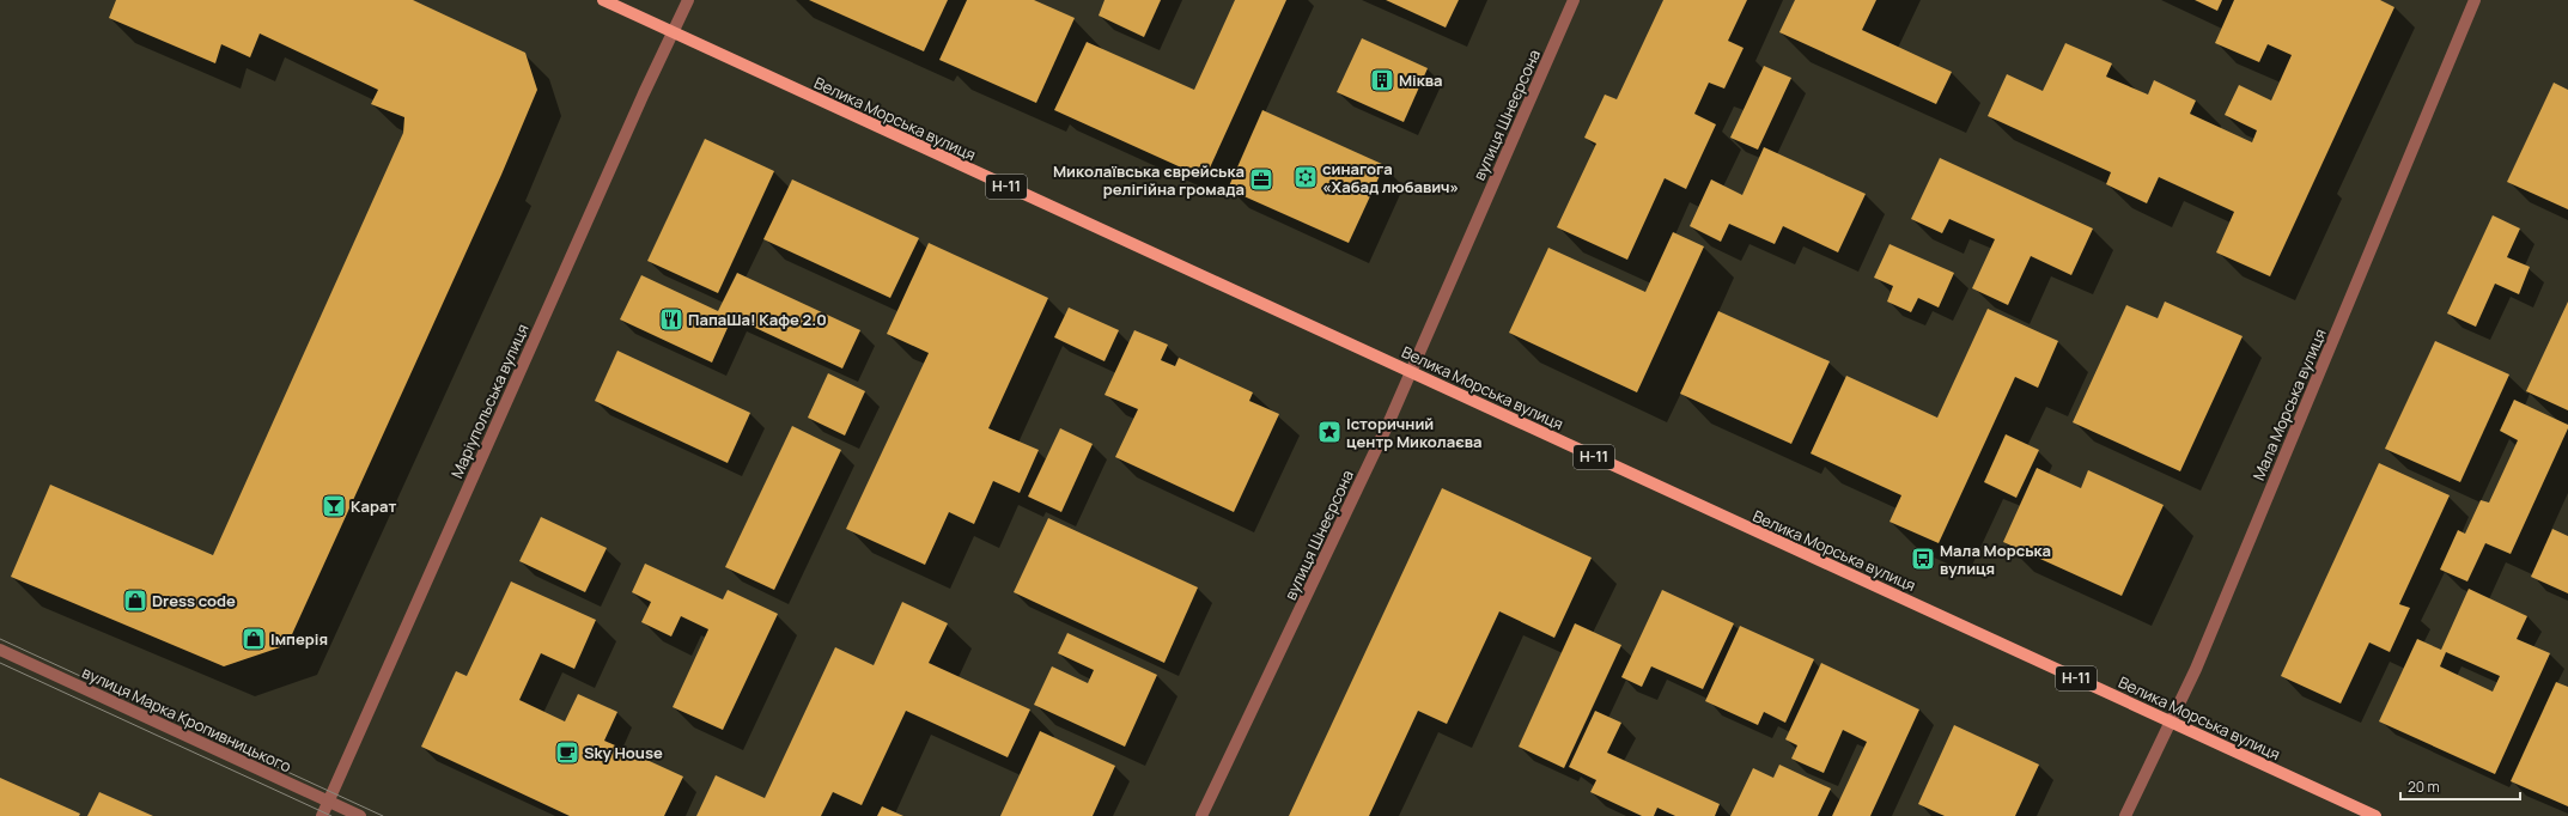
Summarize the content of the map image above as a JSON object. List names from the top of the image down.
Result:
{
  "streets": {
    "main road": ["Велика Морська вулиця", "Н-11"],
    "street": [
      "вулиця Шнеєрсона",
      "Маріупольська вулиця",
      "Мала Морська вулиця",
      "вулиця Марка Кропивницького"
    ]
  },
  "crossings": [
    ["вулиця Шнеєрсона", "Велика Морська вулиця"],
    ["Велика Морська вулиця", "Маріупольська вулиця"],
    ["Велика Морська вулиця", "Мала Морська вулиця"],
    ["Маріупольська вулиця", "вулиця Марка Кропивницького"]
  ],
  "places": {
    "building": ["Міква"],
    "synagogue": ["синагога «Хабад любавич»"],
    "office": ["Миколаївська єврейська релігійна громада"],
    "restaurant": ["ПапаШа! Кафе 2.0"],
    "place": ["Історичний центр Миколаєва"],
    "bar": ["Карат"],
    "bus stop": ["Мала Морська вулиця"],
    "shop": ["Dress code", "Імперія"],
    "cafe": ["Sky House"]
  },
  "scale_bar": "20 m"
}
